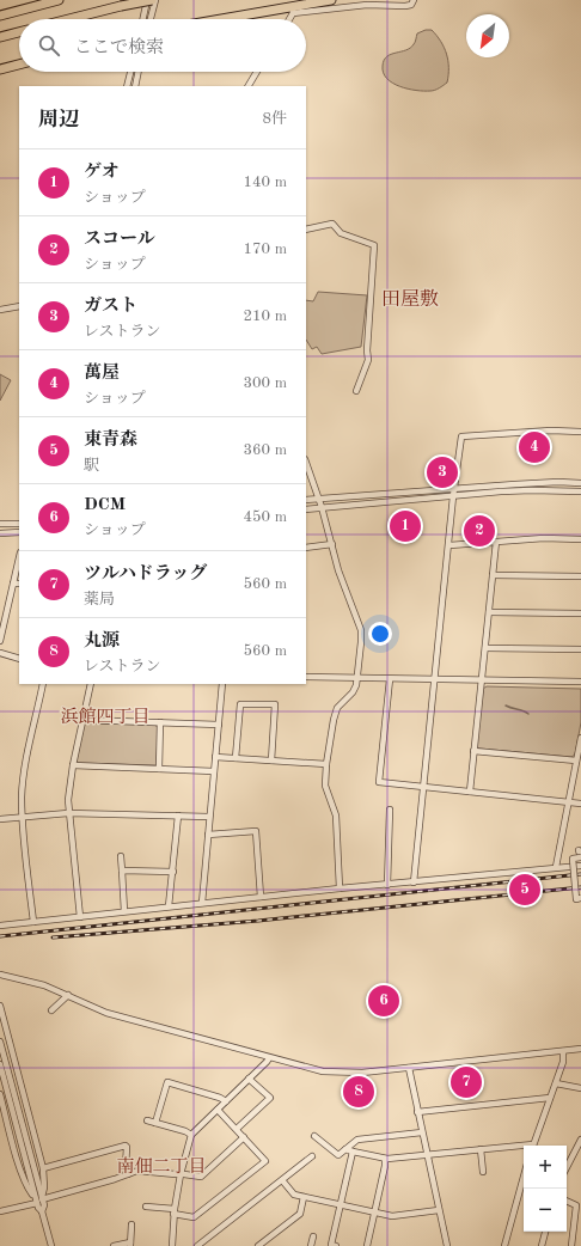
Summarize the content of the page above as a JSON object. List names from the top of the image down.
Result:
{
  "districts": ["田屋敷", "浜館四丁目", "南佃二丁目"],
  "north": "bottom left",
  "page": {
    "search": "ここで検索",
    "heading": ["周辺", "8件"],
    "list": [
      {
        "mark": "1",
        "name": "ゲオ",
        "note": "ショップ",
        "value": "140 m"
      },
      {
        "mark": "2",
        "name": "スコール",
        "note": "ショップ",
        "value": "170 m"
      },
      {
        "mark": "3",
        "name": "ガスト",
        "note": "レストラン",
        "value": "210 m"
      },
      {
        "mark": "4",
        "name": "萬屋",
        "note": "ショップ",
        "value": "300 m"
      },
      {
        "mark": "5",
        "name": "東青森",
        "note": "駅",
        "value": "360 m"
      },
      {
        "mark": "6",
        "name": "DCM",
        "note": "ショップ",
        "value": "450 m"
      },
      {
        "mark": "7",
        "name": "ツルハドラッグ",
        "note": "薬局",
        "value": "560 m"
      },
      {
        "mark": "8",
        "name": "丸源",
        "note": "レストラン",
        "value": "560 m"
      }
    ],
    "pins": [
      "4",
      "3",
      "1",
      "2",
      "5",
      "6",
      "7",
      "8"
    ],
    "map_buttons": ["+", "−"]
  }
}
